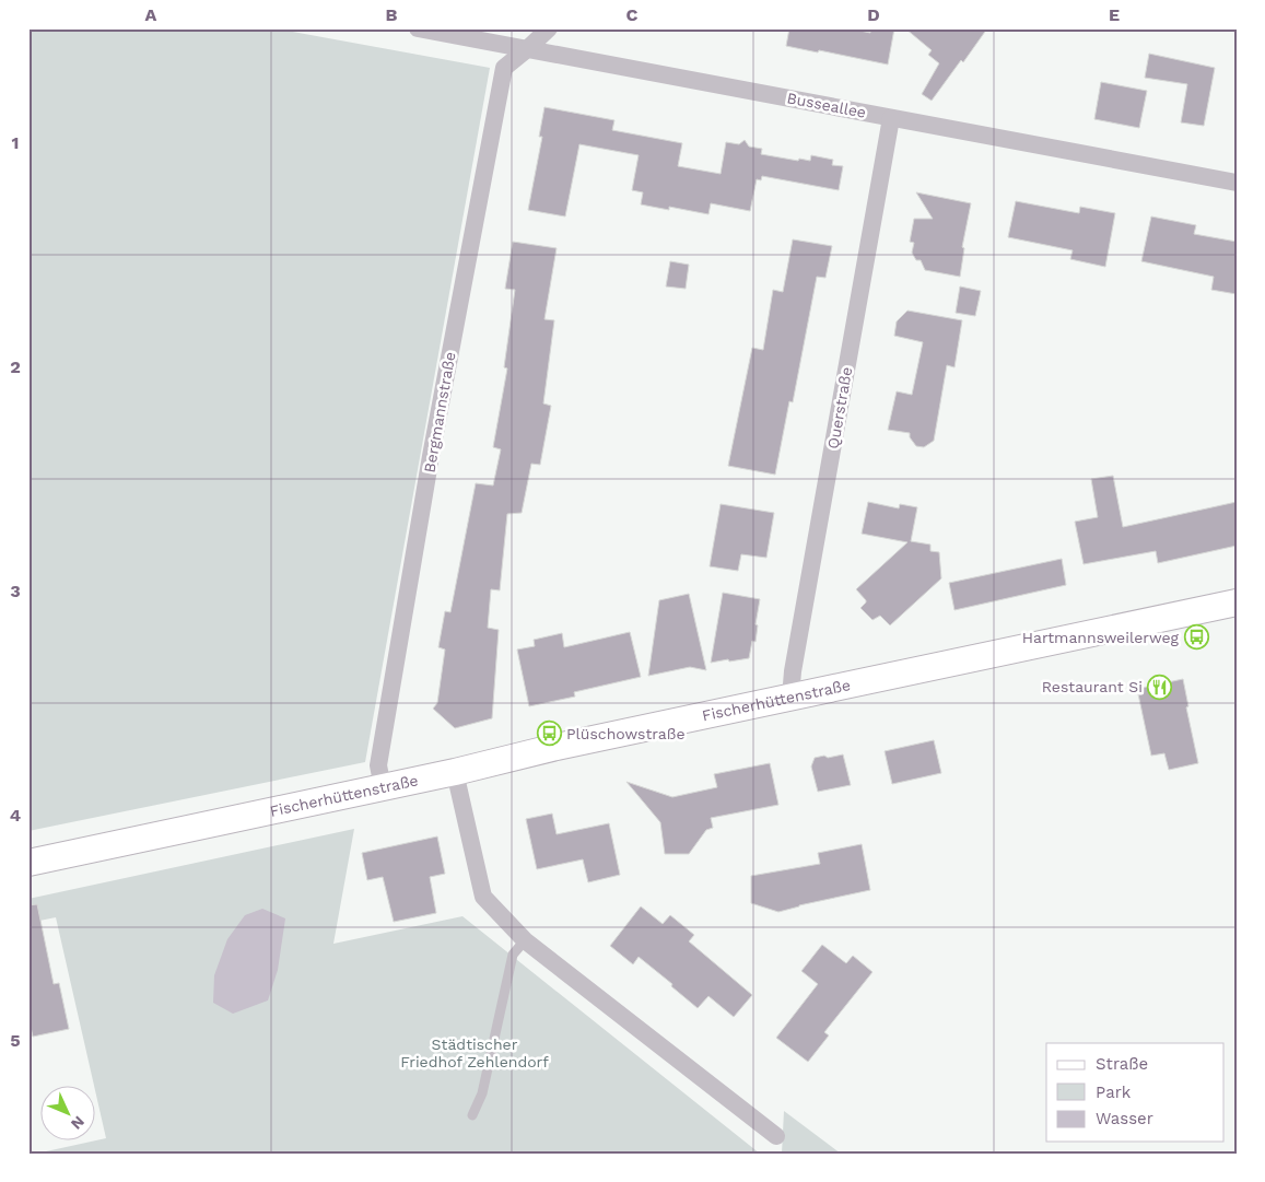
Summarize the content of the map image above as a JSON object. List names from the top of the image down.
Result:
{
  "streets": {
    "street": [
      "Busseallee",
      "Querstraße",
      "Bergmannstraße",
      "Fischerhüttenstraße"
    ]
  },
  "crossings": [
    ["Busseallee", "Querstraße"],
    ["Busseallee", "Bergmannstraße"],
    ["Querstraße", "Fischerhüttenstraße"],
    ["Bergmannstraße", "Fischerhüttenstraße"]
  ],
  "parks": ["Städtischer Friedhof Zehlendorf"],
  "places": {
    "bus stop": ["Hartmannsweilerweg", "Plüschowstraße"],
    "restaurant": ["Restaurant Si"]
  },
  "legend": ["Straße", "Park", "Wasser"],
  "north": "bottom right",
  "grid": {
    "columns": [
      "A",
      "B",
      "C",
      "D",
      "E"
    ],
    "rows": [
      "1",
      "2",
      "3",
      "4",
      "5"
    ]
  }
}
